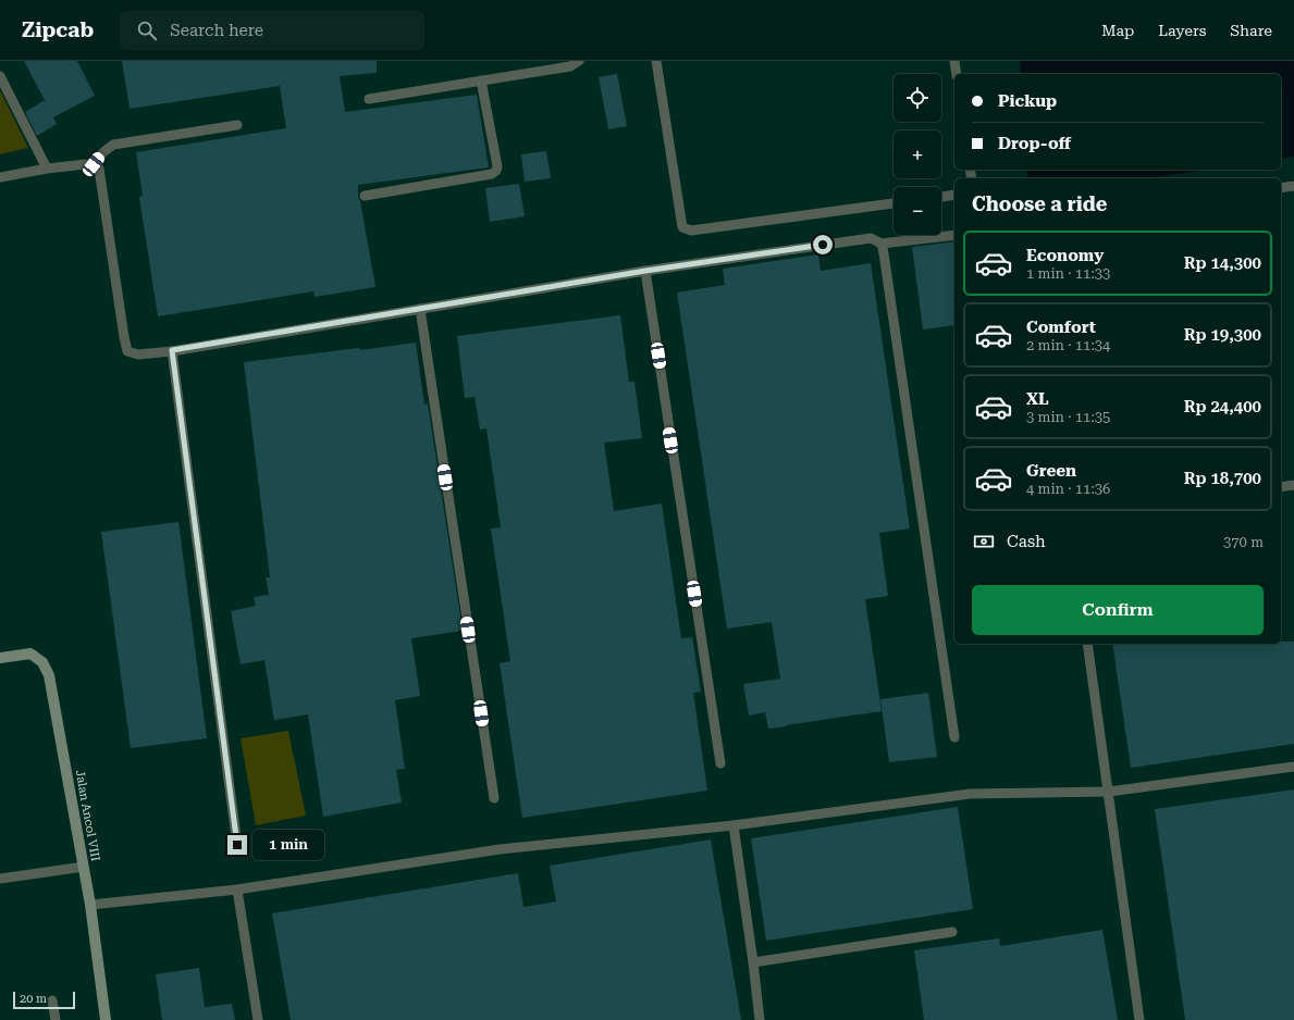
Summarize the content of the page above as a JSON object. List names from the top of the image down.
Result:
{
  "streets": {
    "street": ["Jalan Ancol VIII"]
  },
  "scale_bar": "20 m",
  "page": {
    "header": "Zipcab",
    "search": "Search here",
    "nav": ["Map", "Layers", "Share"],
    "map_buttons": ["+", "−"],
    "banner": ["Pickup", "Drop-off"],
    "heading": "Choose a ride",
    "list": [
      {
        "name": "Economy",
        "note": "1 min · 11:33",
        "value": "Rp 14,300"
      },
      {
        "name": "Comfort",
        "note": "2 min · 11:34",
        "value": "Rp 19,300"
      },
      {
        "name": "XL",
        "note": "3 min · 11:35",
        "value": "Rp 24,400"
      },
      {
        "name": "Green",
        "note": "4 min · 11:36",
        "value": "Rp 18,700"
      }
    ],
    "pay": ["Cash", "370 m"],
    "buttons": "Confirm",
    "bubble": "1 min",
    "scale": "20 m"
  }
}
